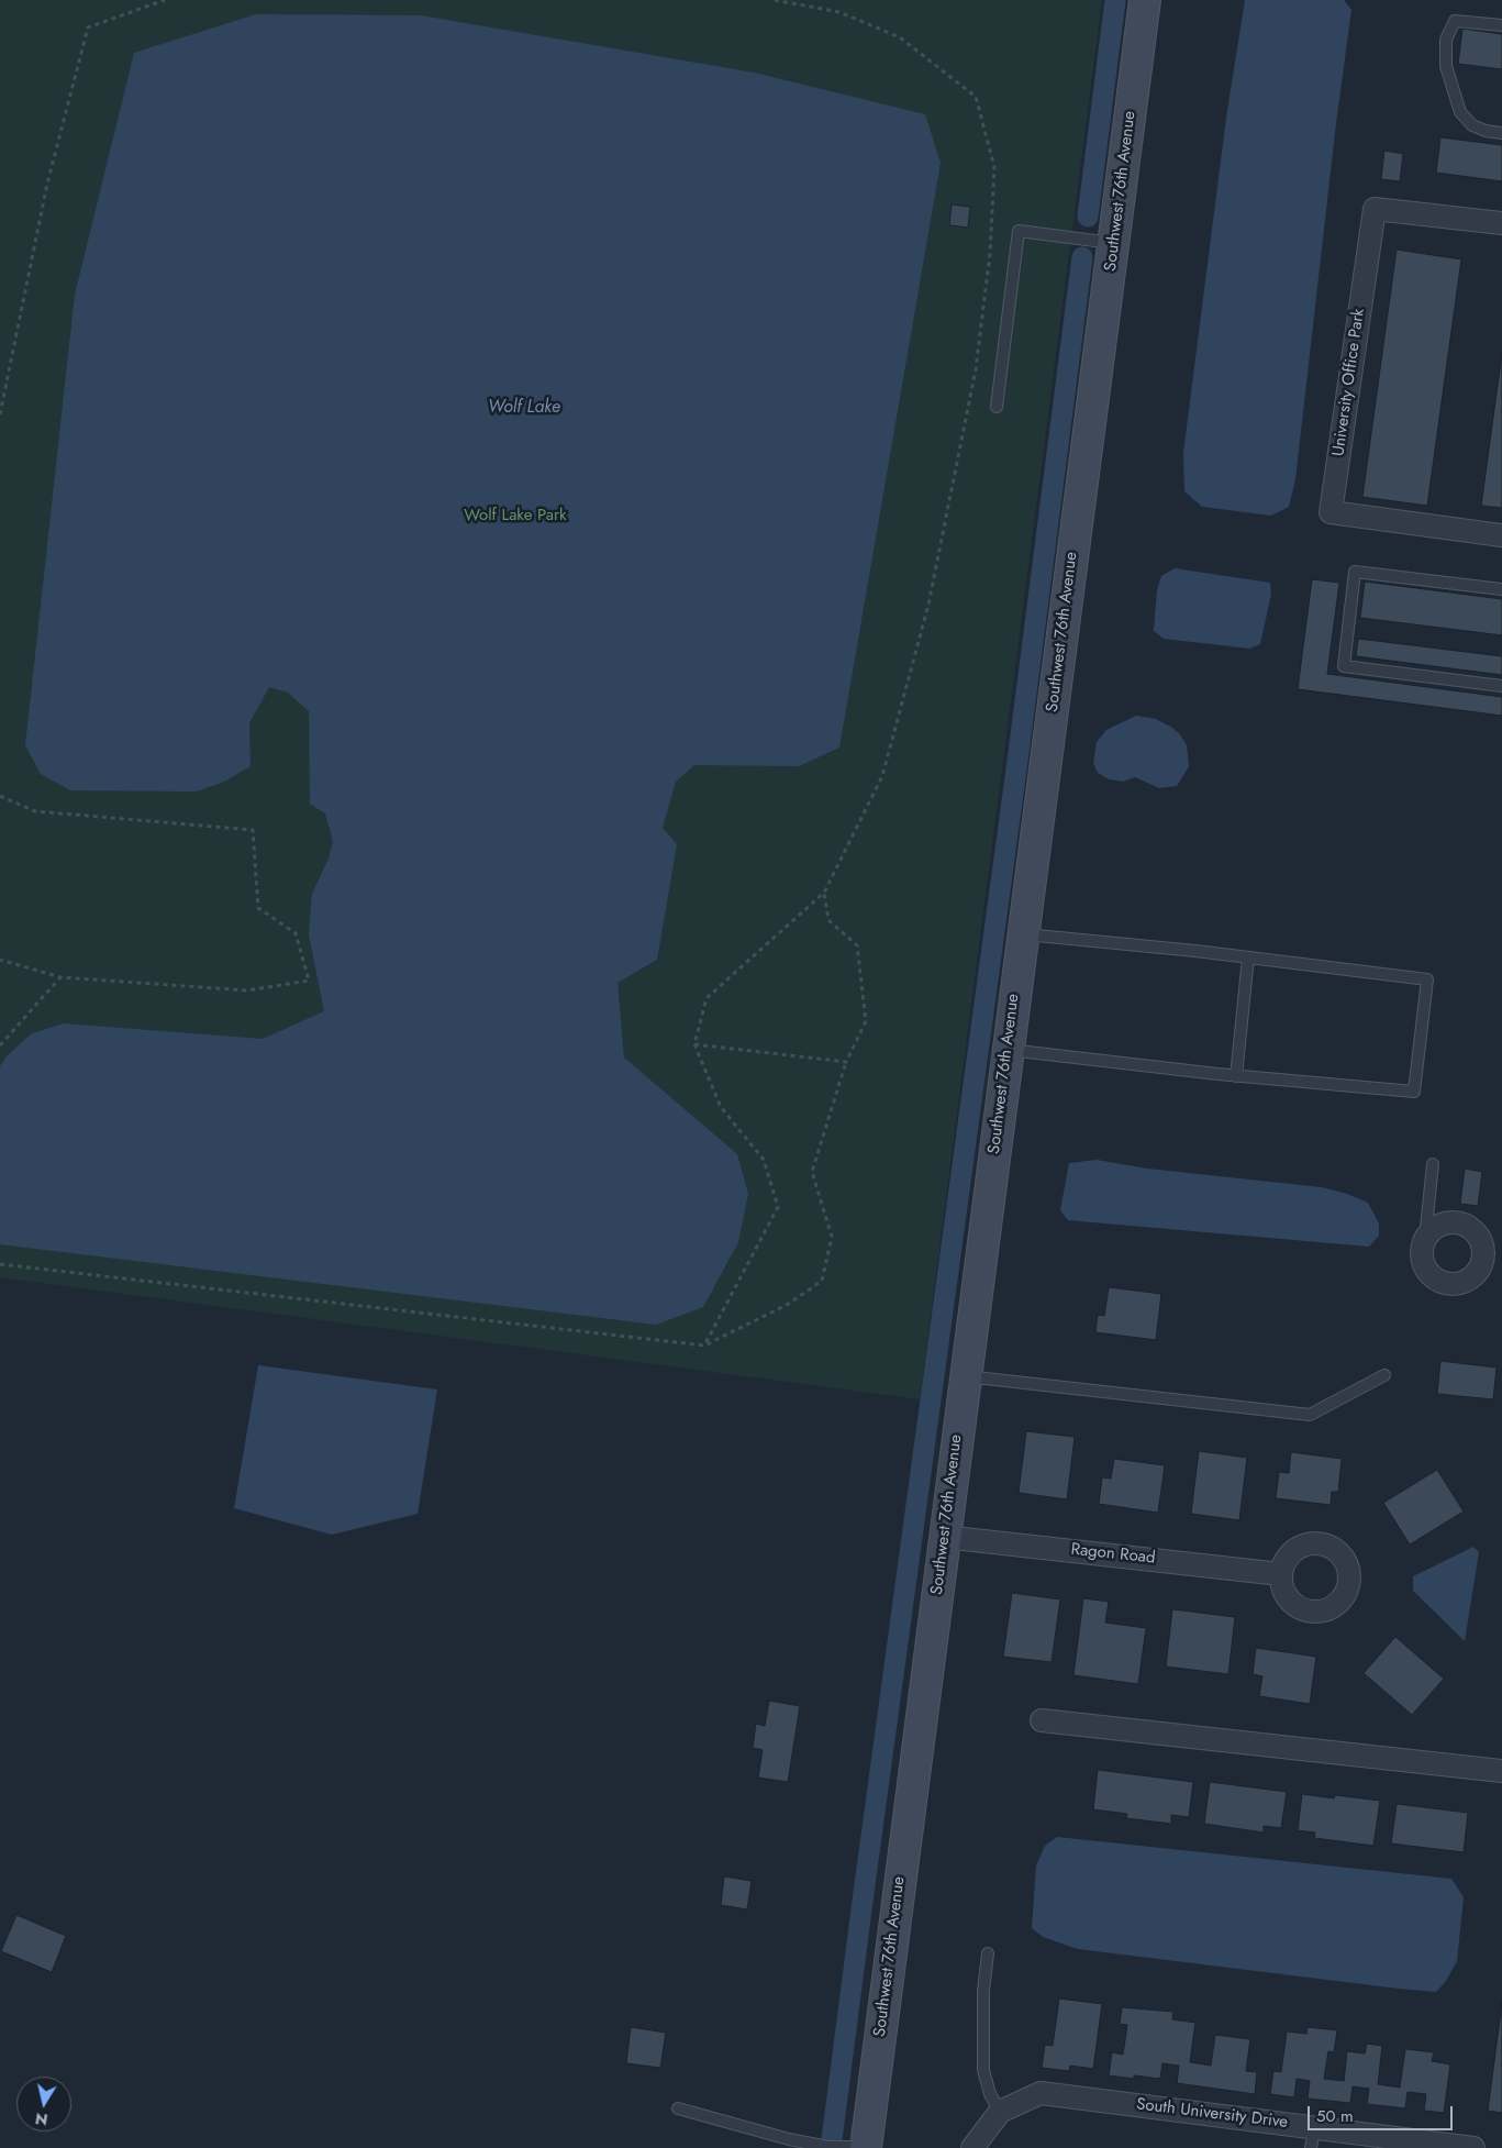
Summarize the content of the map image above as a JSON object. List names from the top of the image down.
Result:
{
  "streets": {
    "street": [
      "Southwest 76th Avenue",
      "University Office Park",
      "Ragon Road",
      "South University Drive"
    ]
  },
  "crossings": [
    ["Southwest 76th Avenue", "Ragon Road"]
  ],
  "water": ["Wolf Lake"],
  "parks": ["Wolf Lake Park"],
  "scale_bar": "50 m",
  "north": "bottom"
}
